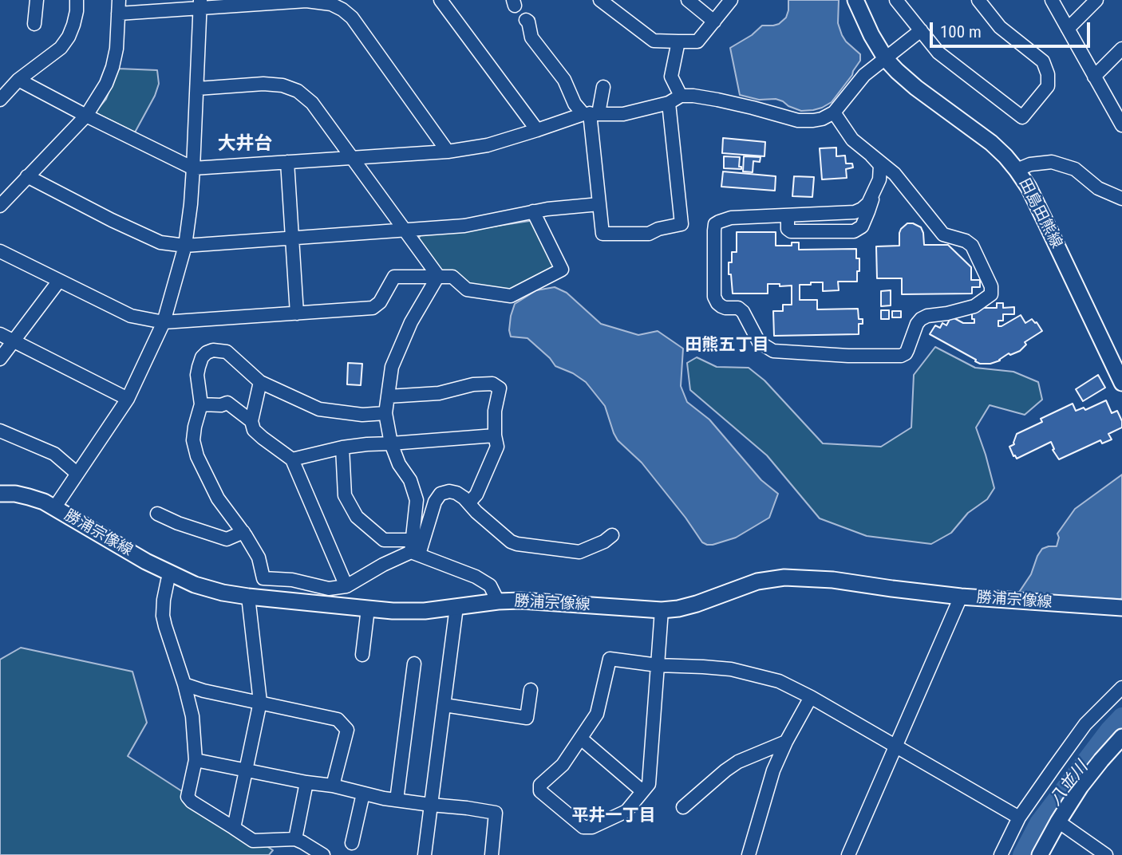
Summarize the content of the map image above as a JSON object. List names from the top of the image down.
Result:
{
  "streets": {
    "main road": ["田島田熊線", "勝浦宗像線"]
  },
  "districts": ["大井台", "田熊五丁目", "平井一丁目"],
  "water": ["八並川"],
  "scale_bar": "100 m"
}
